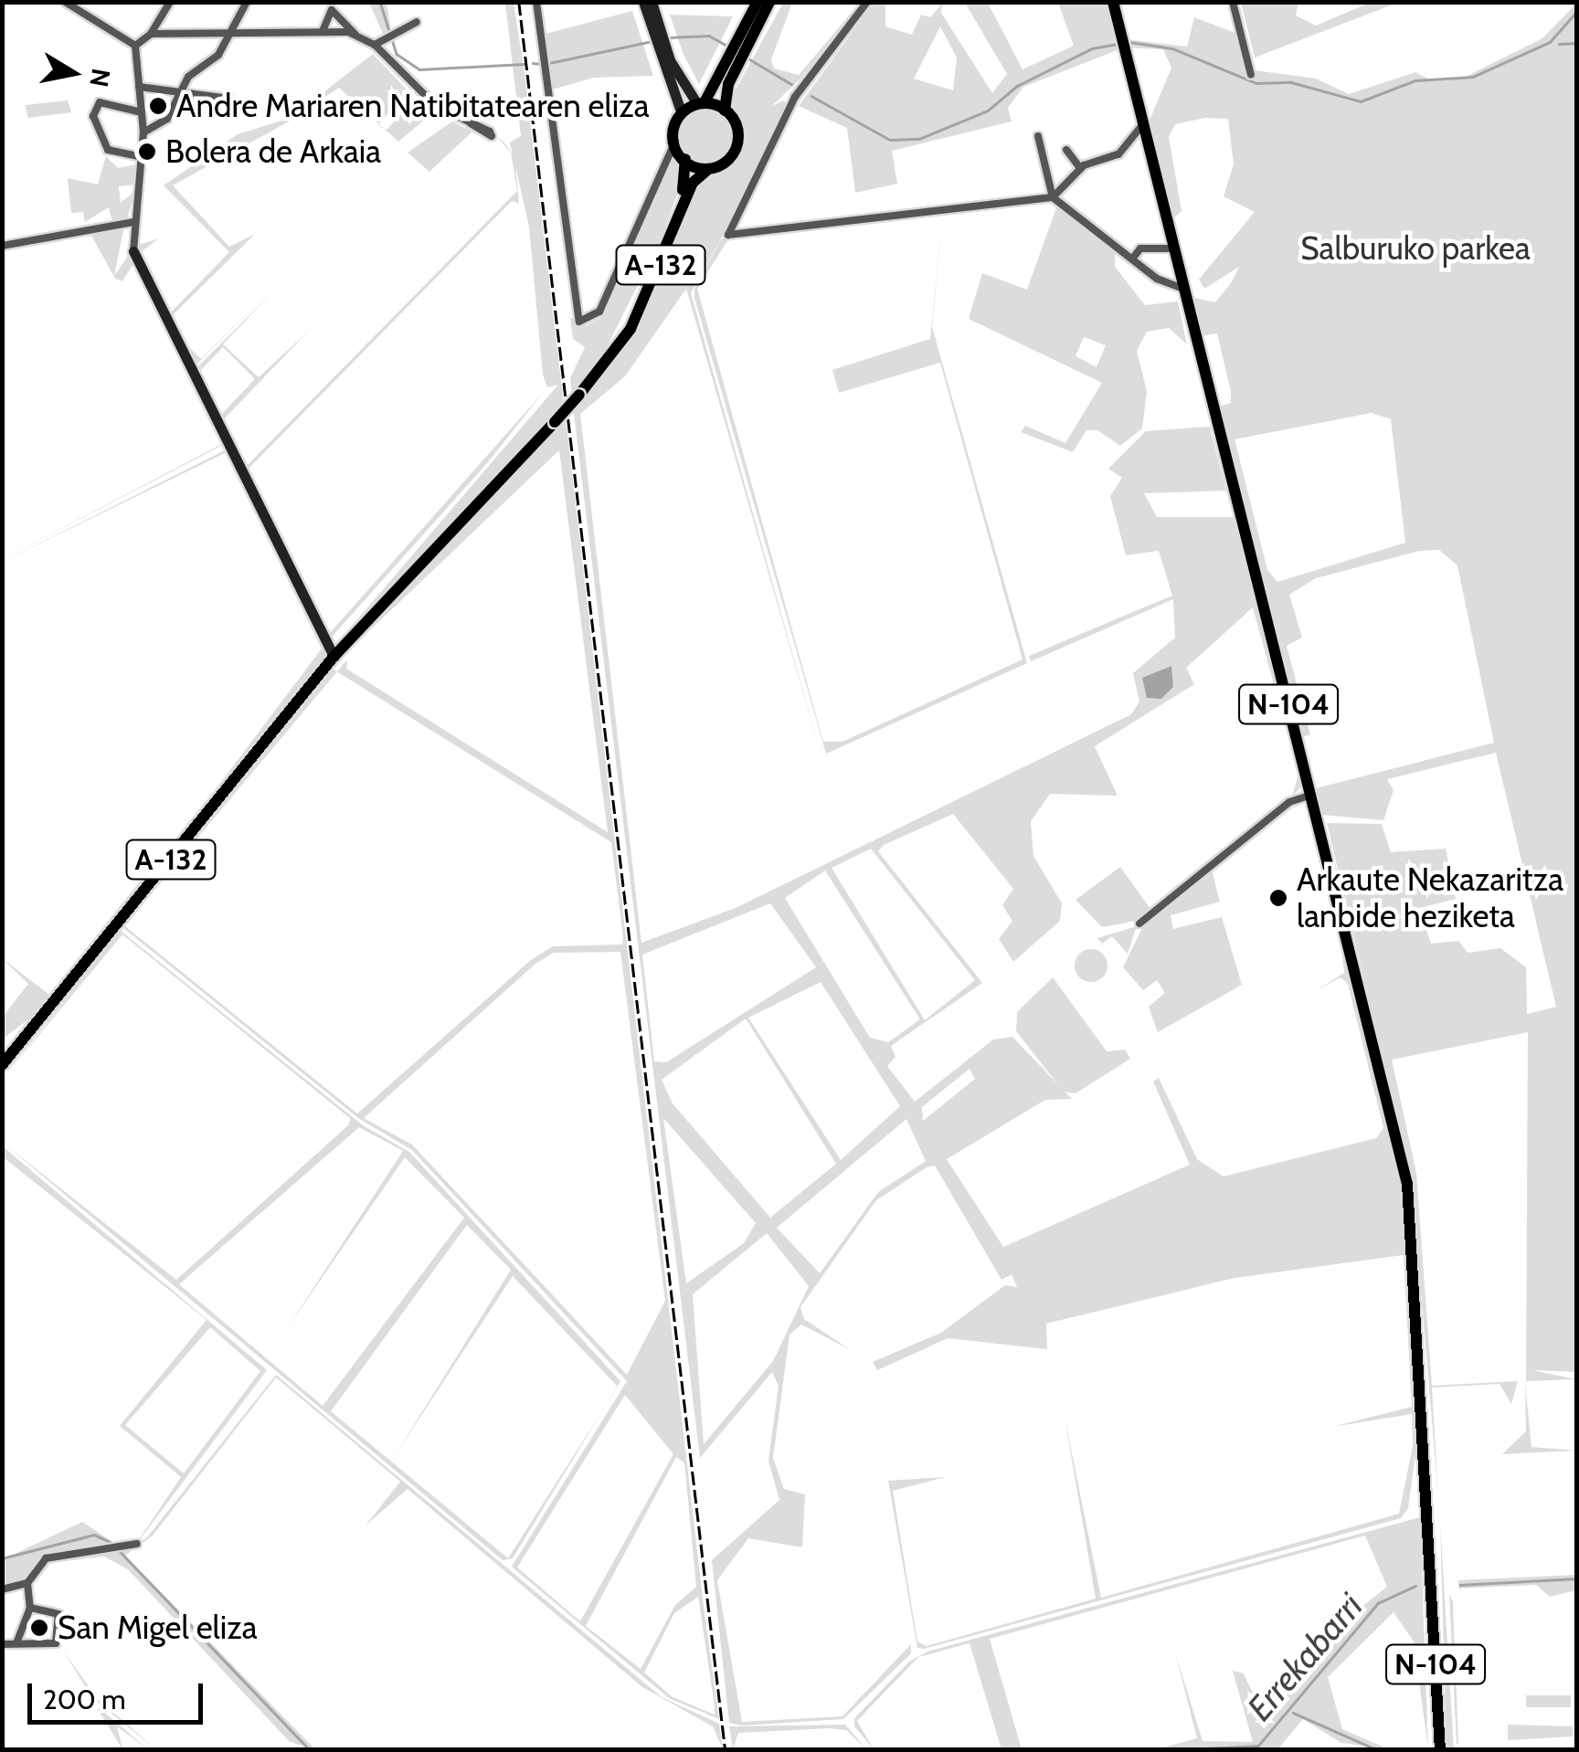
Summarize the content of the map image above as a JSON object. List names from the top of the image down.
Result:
{
  "streets": {
    "main road": ["A-132", "N-104"]
  },
  "water": ["Errekabarri"],
  "parks": ["Salburuko parkea"],
  "places": [
    "Andre Mariaren Natibitatearen eliza",
    "Bolera de Arkaia",
    "Arkaute Nekazaritza lanbide heziketa",
    "San Migel eliza"
  ],
  "scale_bar": "200 m",
  "north": "right"
}
